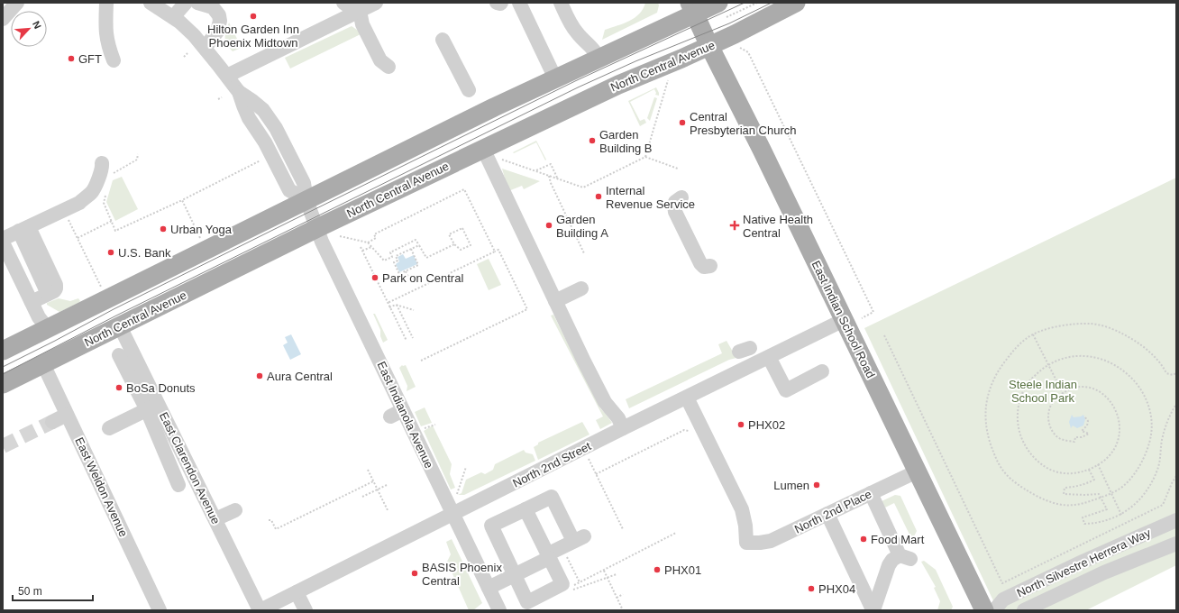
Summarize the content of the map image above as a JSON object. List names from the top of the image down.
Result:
{
  "streets": {
    "main road": ["North Central Avenue", "East Indian School Road"],
    "street": [
      "East Indianola Avenue",
      "North 2nd Street",
      "East Clarendon Avenue",
      "East Weldon Avenue",
      "North 2nd Place",
      "North Silvestre Herrera Way"
    ]
  },
  "crossings": [
    ["North Central Avenue", "East Indian School Road"],
    ["North Central Avenue", "East Indianola Avenue"],
    ["North Central Avenue", "East Clarendon Avenue"],
    ["North Central Avenue", "East Weldon Avenue"],
    ["East Indian School Road", "North 2nd Street"],
    ["East Indian School Road", "North 2nd Place"],
    ["East Indianola Avenue", "North 2nd Street"],
    ["North 2nd Street", "East Clarendon Avenue"],
    ["North 2nd Street", "North 2nd Place"]
  ],
  "parks": ["Steele Indian School Park"],
  "places": {
    "other": [
      "Hilton Garden Inn Phoenix Midtown",
      "GFT",
      "Central Presbyterian Church",
      "Garden Building B",
      "Internal Revenue Service",
      "Garden Building A",
      "Urban Yoga",
      "U.S. Bank",
      "Park on Central",
      "Aura Central",
      "BoSa Donuts",
      "PHX02",
      "Lumen",
      "Food Mart",
      "PHX01",
      "BASIS Phoenix Central",
      "PHX04"
    ],
    "health": ["Native Health Central"]
  },
  "scale_bar": "50 m",
  "north": "top right"
}
